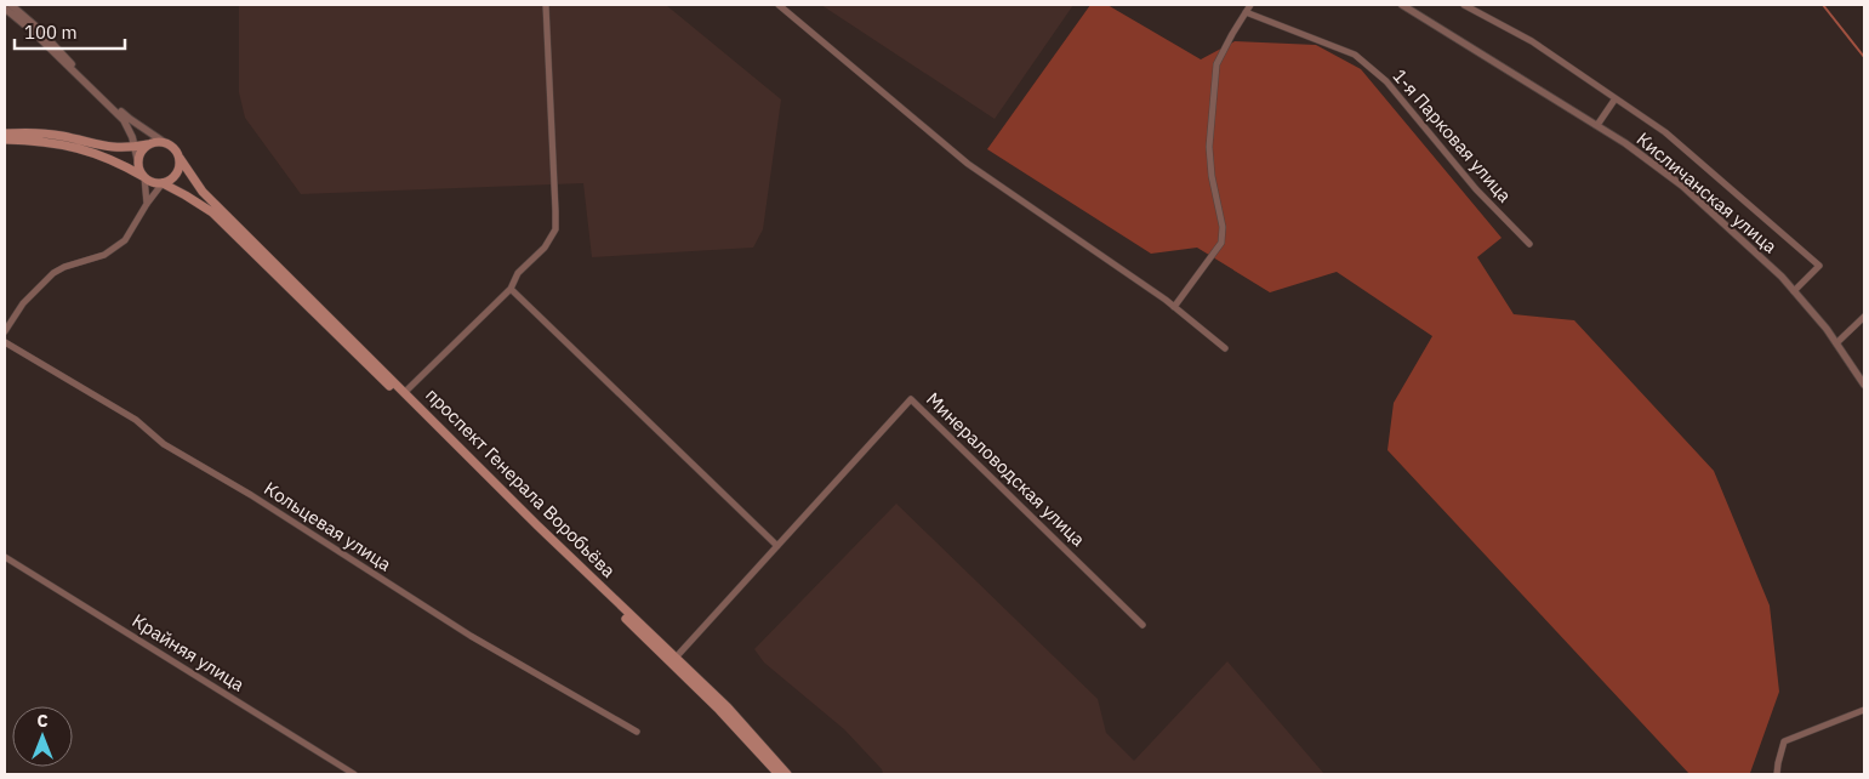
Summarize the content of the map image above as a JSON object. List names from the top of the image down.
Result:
{
  "streets": {
    "main road": ["проспект Генерала Воробьёва"],
    "street": [
      "1-я Парковая улица",
      "Кисличанская улица",
      "Минераловодская улица",
      "Кольцевая улица",
      "Крайняя улица"
    ]
  },
  "crossings": [
    ["Минераловодская улица", "проспект Генерала Воробьёва"]
  ],
  "scale_bar": "100 m",
  "north": "top"
}
